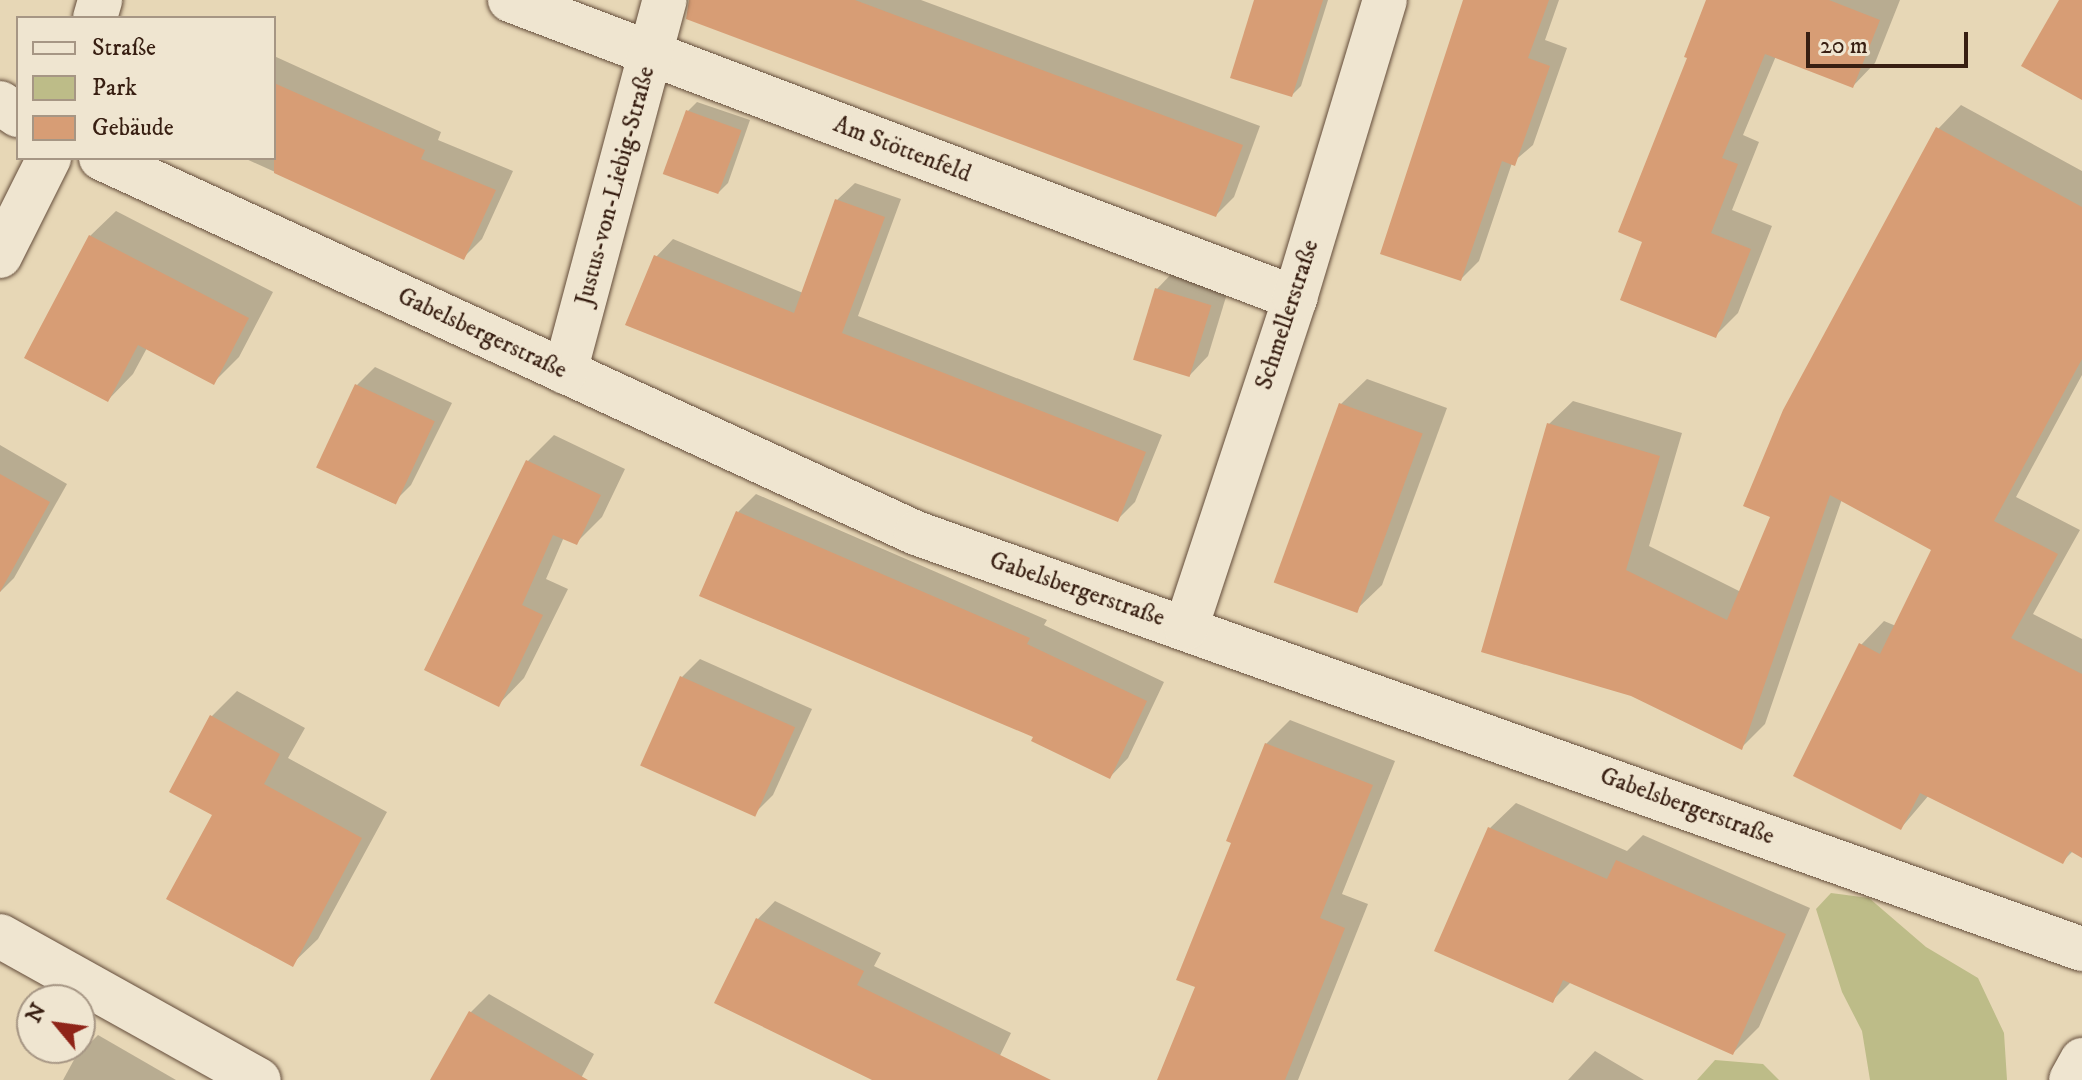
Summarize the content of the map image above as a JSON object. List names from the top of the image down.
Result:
{
  "streets": {
    "street": [
      "Am Stöttenfeld",
      "Justus-von-Liebig-Straße",
      "Schmellerstraße",
      "Gabelsbergerstraße"
    ]
  },
  "crossings": [
    ["Am Stöttenfeld", "Justus-von-Liebig-Straße"],
    ["Am Stöttenfeld", "Schmellerstraße"],
    ["Justus-von-Liebig-Straße", "Gabelsbergerstraße"],
    ["Schmellerstraße", "Gabelsbergerstraße"]
  ],
  "legend": ["Straße", "Park", "Gebäude"],
  "scale_bar": "20 m",
  "north": "top left"
}
